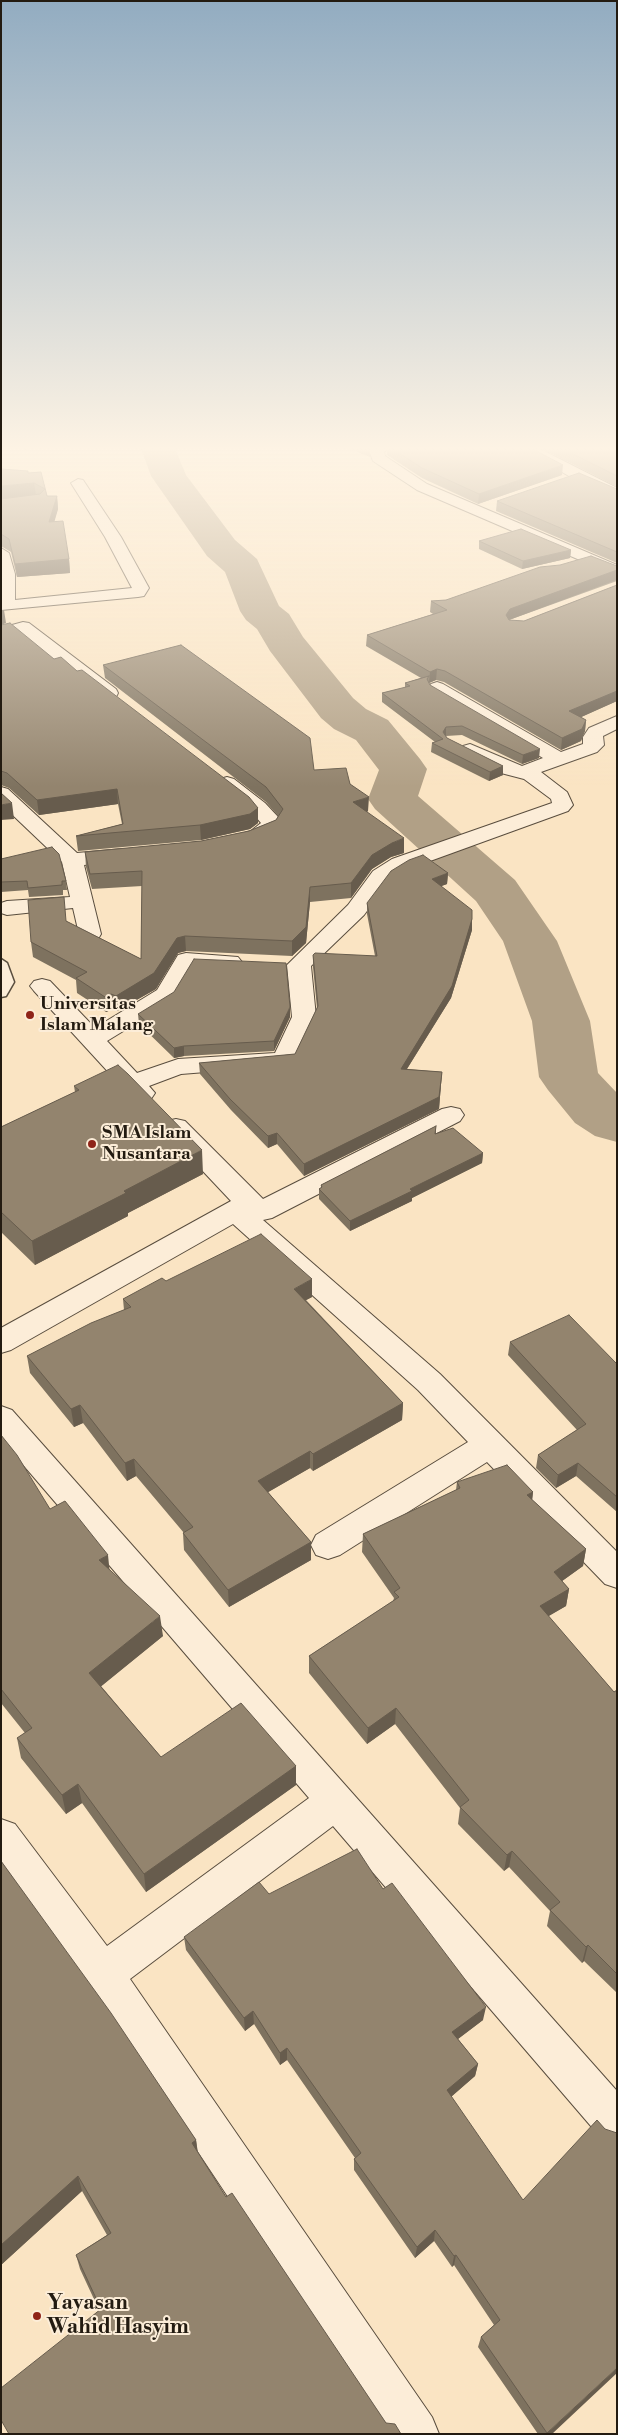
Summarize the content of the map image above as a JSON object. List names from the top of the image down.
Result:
{
  "places": ["Universitas Islam Malang", "SMA Islam Nusantara", "Yayasan Wahid Hasyim"]
}
